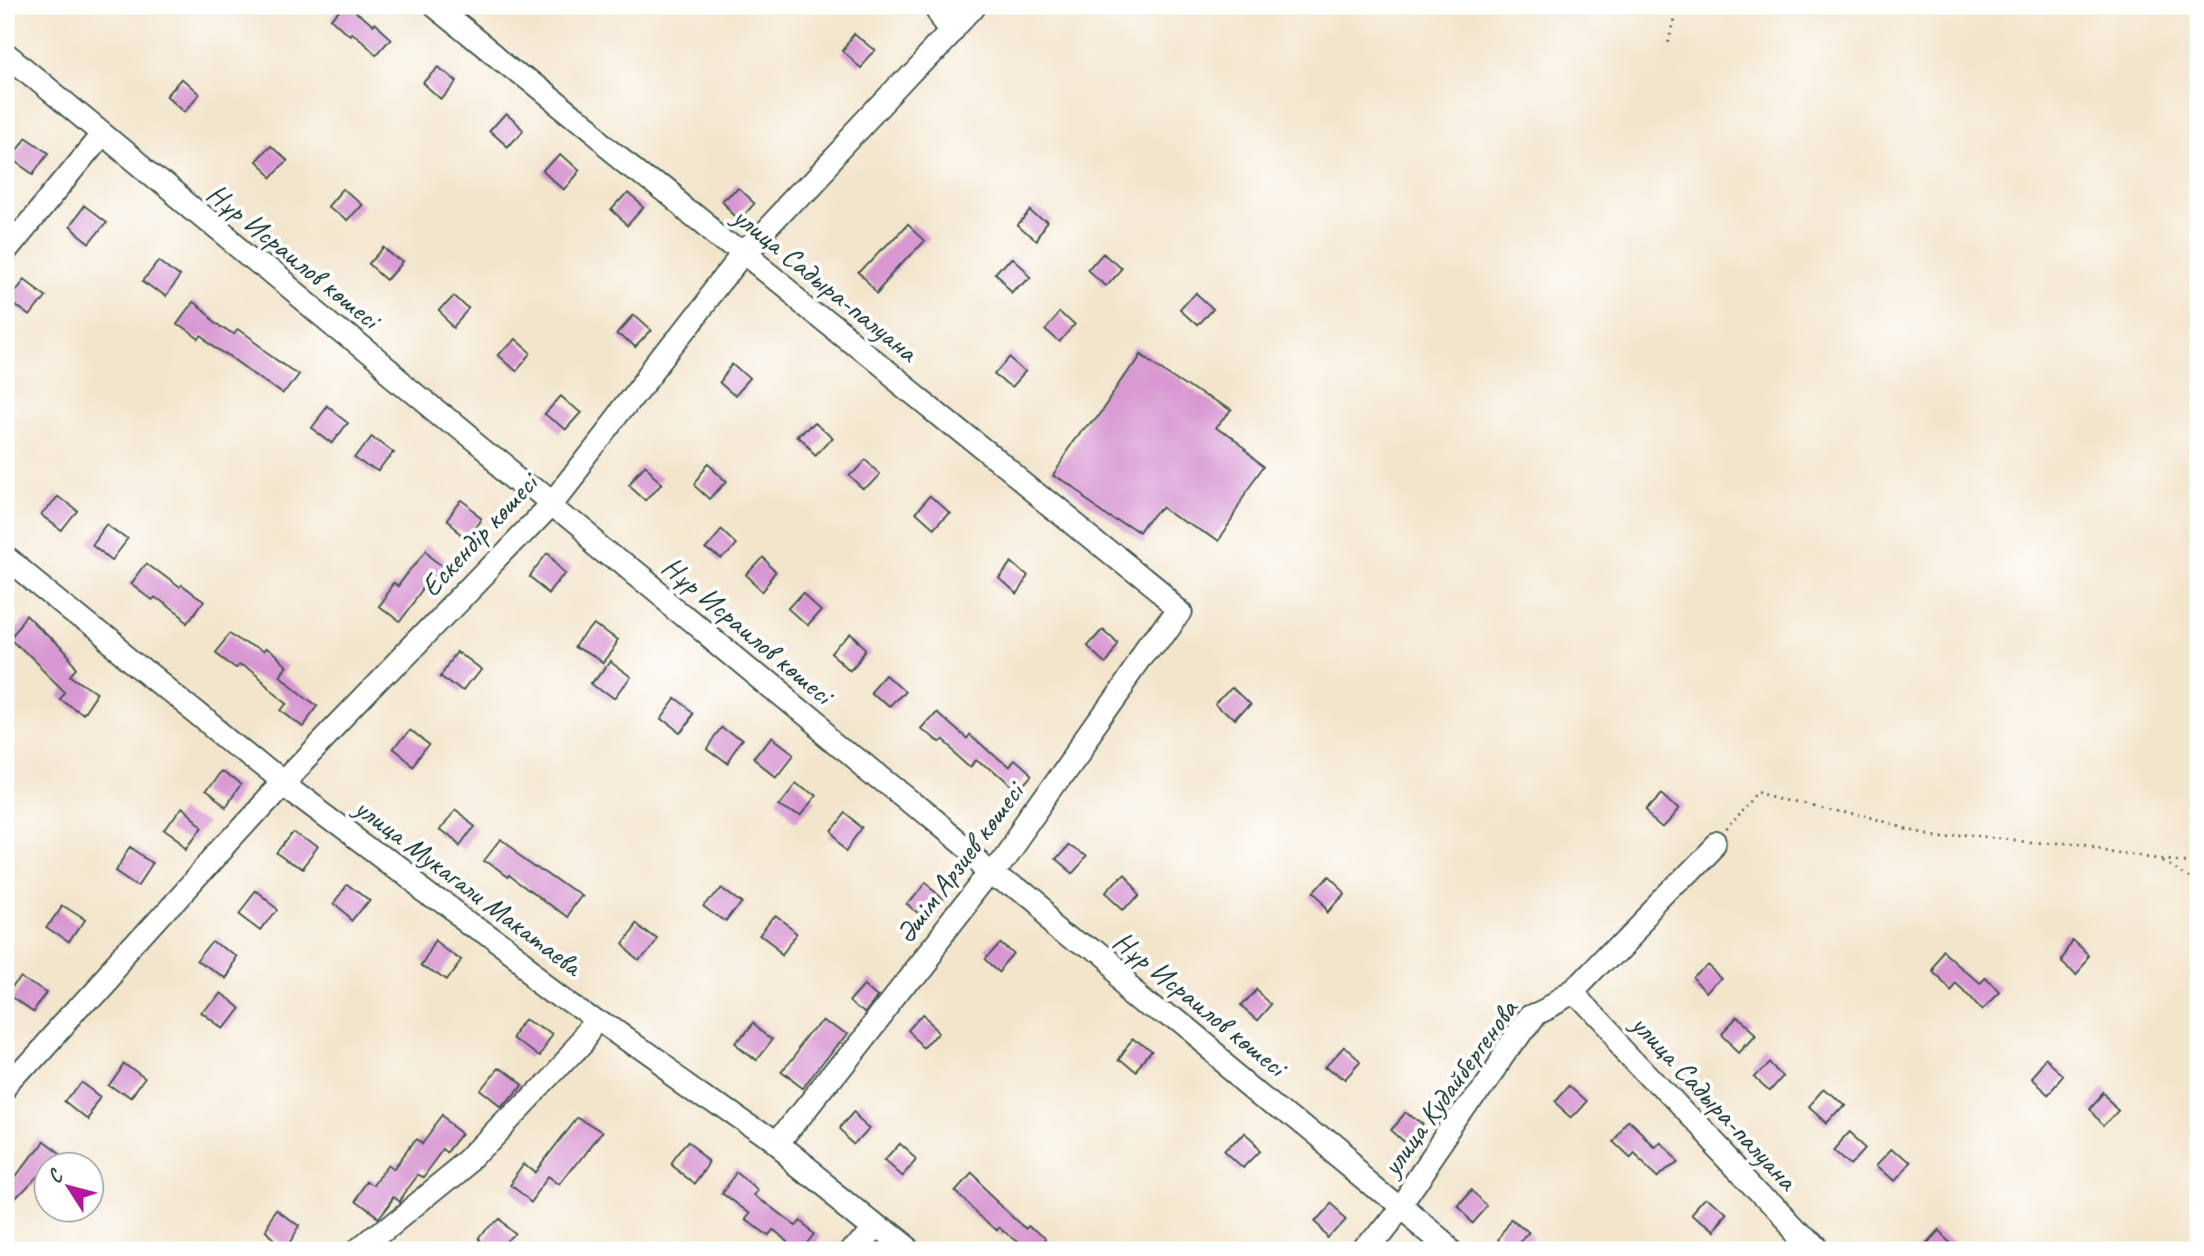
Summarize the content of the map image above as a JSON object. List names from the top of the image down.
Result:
{
  "streets": {
    "street": [
      "Нұр Исраилов көшесі",
      "улица Садыра-палуана",
      "Ескендір көшесі",
      "Әшім Арзиев көшесі",
      "улица Мукагали Макатаева",
      "улица Кудайбергенова"
    ]
  },
  "crossings": [
    ["Нұр Исраилов көшесі", "Ескендір көшесі"],
    ["Нұр Исраилов көшесі", "Әшім Арзиев көшесі"],
    ["Нұр Исраилов көшесі", "улица Кудайбергенова"],
    ["улица Садыра-палуана", "Ескендір көшесі"],
    ["улица Садыра-палуана", "Әшім Арзиев көшесі"],
    ["улица Садыра-палуана", "улица Кудайбергенова"],
    ["Ескендір көшесі", "улица Мукагали Макатаева"],
    ["Әшім Арзиев көшесі", "улица Мукагали Макатаева"]
  ],
  "north": "top left"
}
